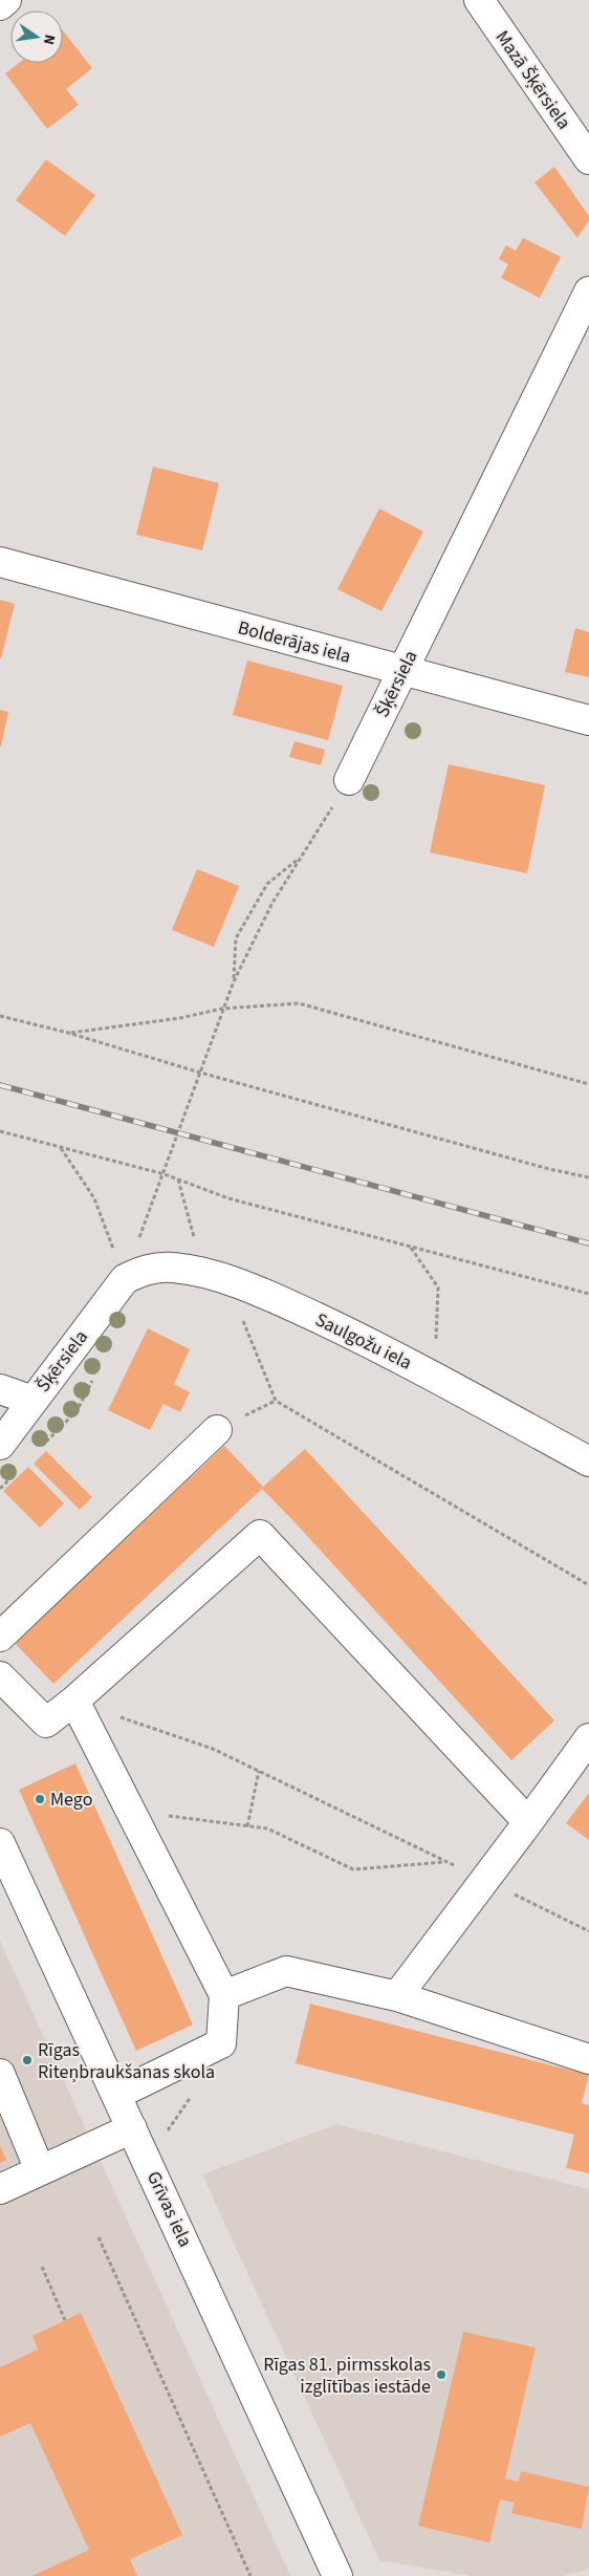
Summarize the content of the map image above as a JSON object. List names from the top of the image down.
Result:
{
  "streets": {
    "street": [
      "Mazā Šķērsiela",
      "Bolderājas iela",
      "Šķērsiela",
      "Saulgožu iela",
      "Grīvas iela"
    ]
  },
  "crossings": [
    ["Bolderājas iela", "Šķērsiela"],
    ["Šķērsiela", "Saulgožu iela"]
  ],
  "places": ["Mego", "Rīgas Riteņbraukšanas skola", "Rīgas 81. pirmsskolas izglītības iestāde"],
  "north": "right"
}
